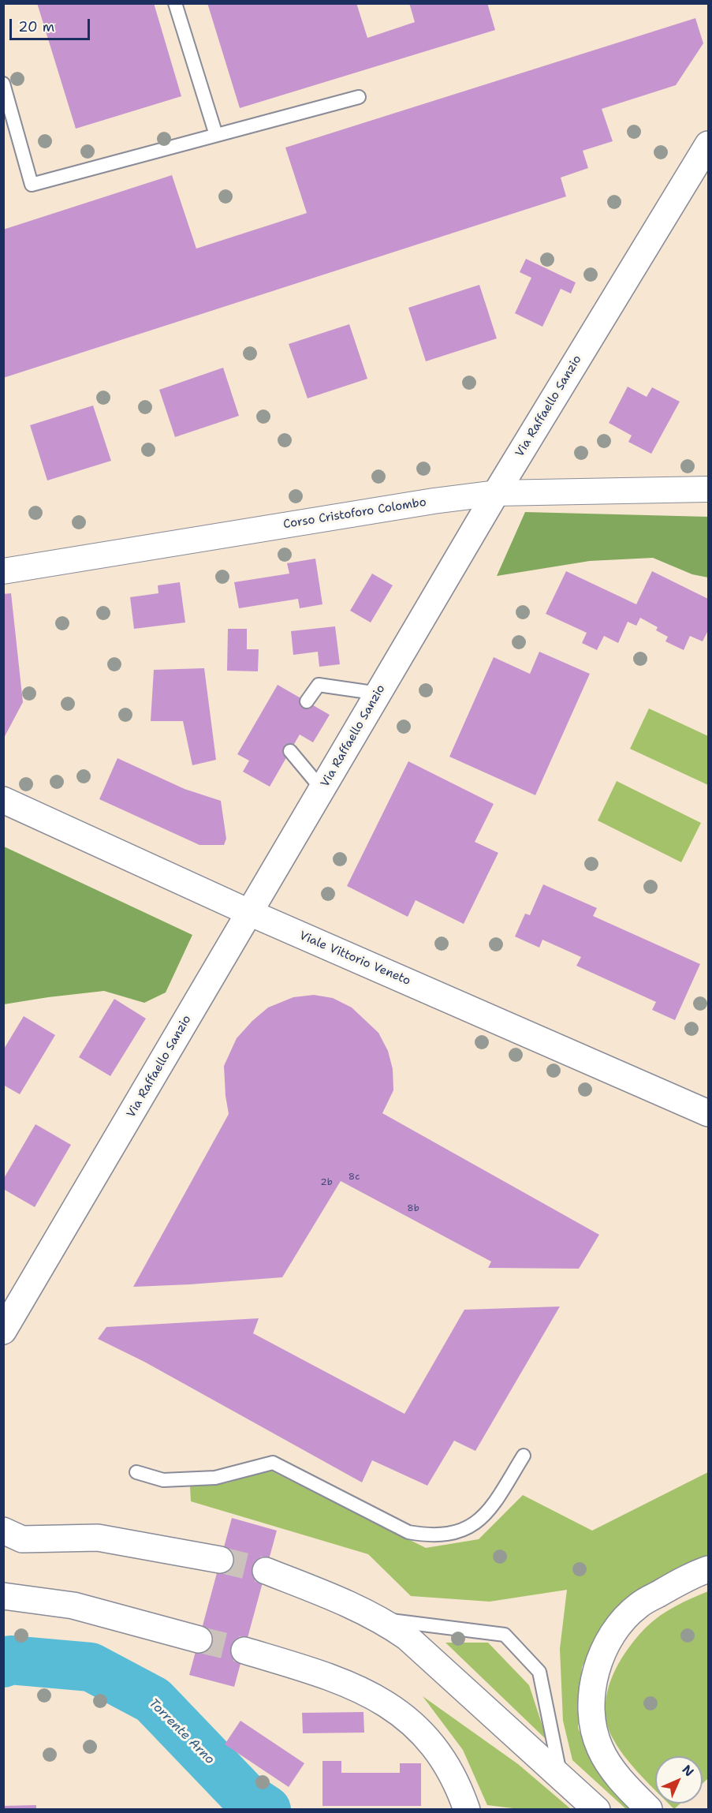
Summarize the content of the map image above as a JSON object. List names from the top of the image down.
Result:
{
  "streets": {
    "main road": ["Via Raffaello Sanzio", "Viale Vittorio Veneto"],
    "street": ["Corso Cristoforo Colombo"]
  },
  "crossings": [
    ["Via Raffaello Sanzio", "Corso Cristoforo Colombo"],
    ["Via Raffaello Sanzio", "Viale Vittorio Veneto"]
  ],
  "water": ["Torrente Arno"],
  "house_numbers": ["8c", "2b", "8b"],
  "scale_bar": "20 m",
  "north": "top right"
}
